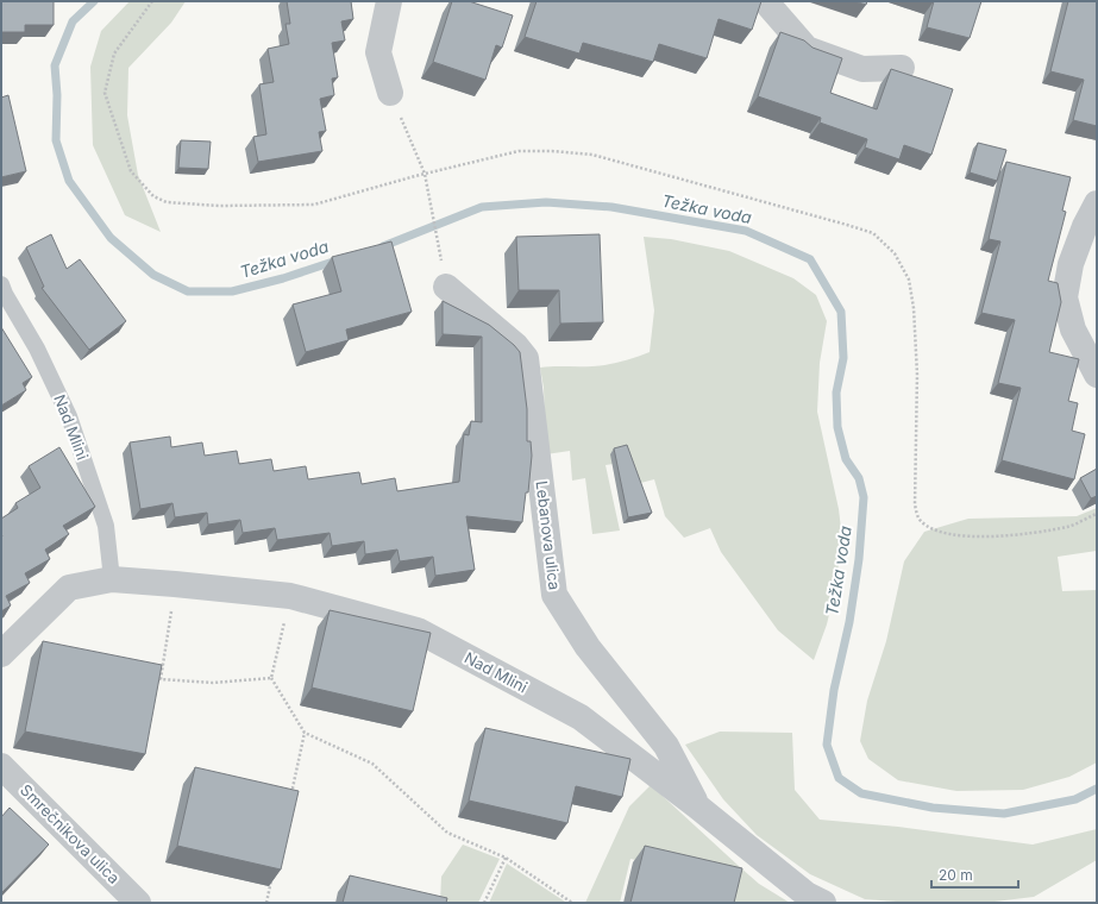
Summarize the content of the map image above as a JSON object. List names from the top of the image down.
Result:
{
  "streets": {
    "street": ["Nad Mlini", "Lebanova ulica", "Smrečnikova ulica"]
  },
  "crossings": [
    ["Nad Mlini", "Lebanova ulica"]
  ],
  "water": ["Težka voda"],
  "scale_bar": "20 m"
}
